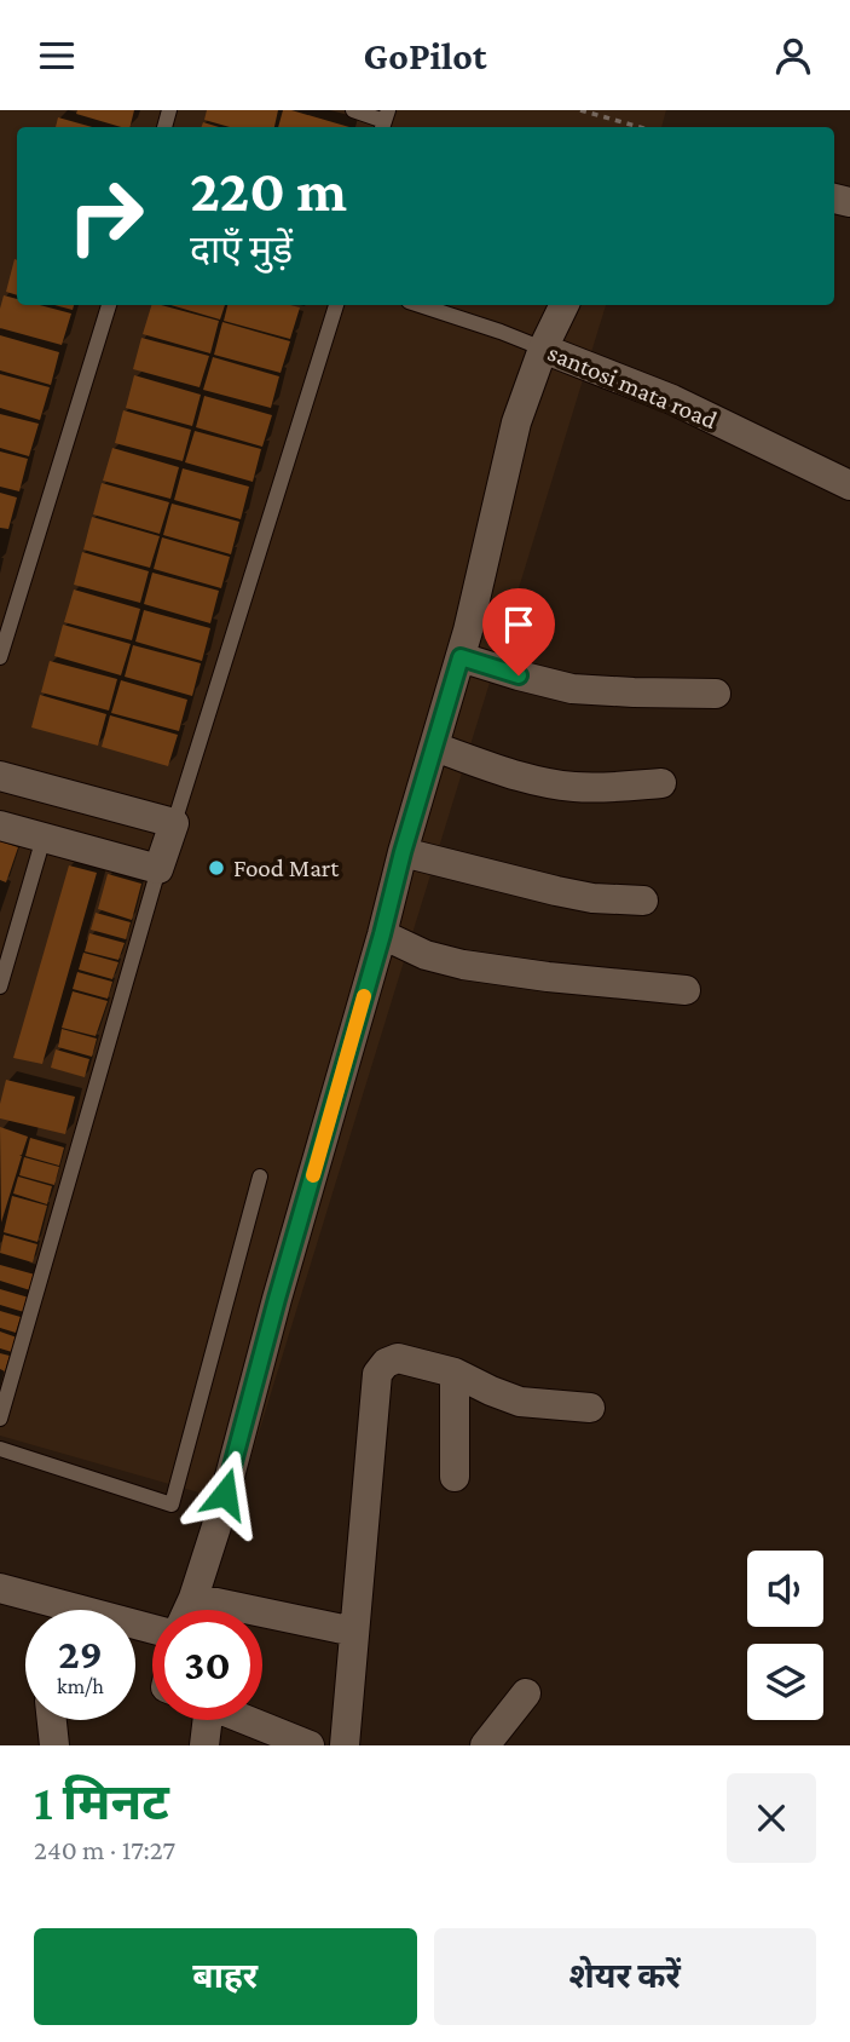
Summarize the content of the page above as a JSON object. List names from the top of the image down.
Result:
{
  "streets": {
    "street": ["santosi mata road"]
  },
  "places": ["Food Mart"],
  "page": {
    "header": "GoPilot",
    "turn": ["220 m", "दाएँ मुड़ें"],
    "speed": "29 km/h",
    "limit": "30",
    "heading": ["1 मिनट", "240 m · 17:27"],
    "buttons": ["बाहर", "शेयर करें"]
  }
}
